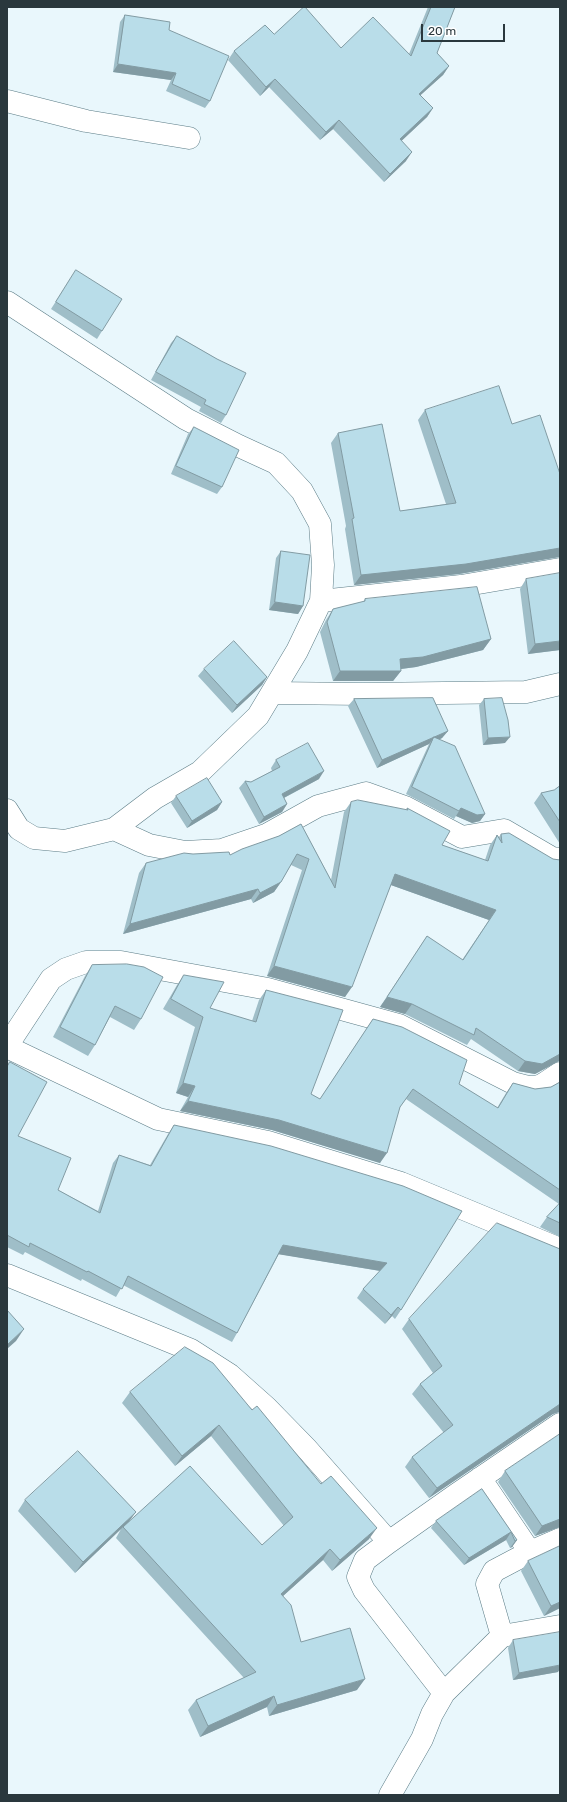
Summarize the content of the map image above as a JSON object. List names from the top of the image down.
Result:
{
  "scale_bar": "20 m"
}
